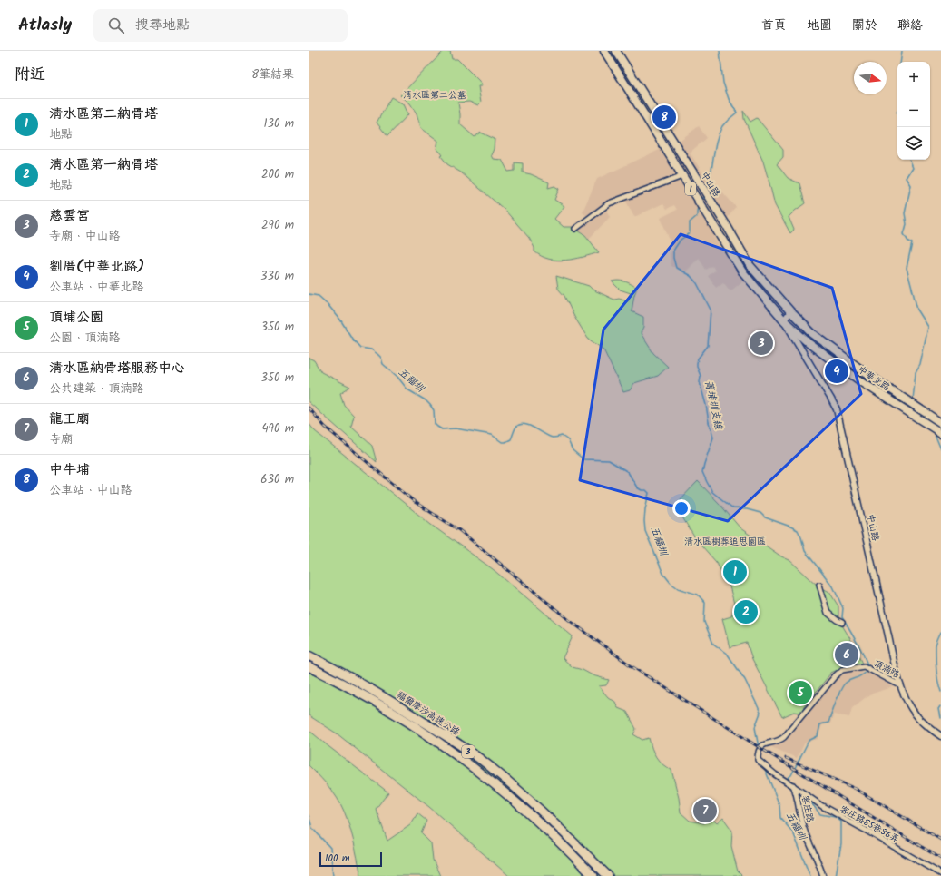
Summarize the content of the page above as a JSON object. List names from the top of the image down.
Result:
{
  "streets": {
    "highway": ["福爾摩沙高速公路", "3"],
    "main road": ["中山路", "1", "中華北路"],
    "street": ["頂湳路", "客庄路", "客庄路85巷86弄"]
  },
  "crossings": [
    ["中山路", "中華北路"],
    ["中山路", "頂湳路"],
    ["頂湳路", "客庄路"],
    ["頂湳路", "客庄路85巷86弄"],
    ["客庄路", "客庄路85巷86弄"]
  ],
  "water": ["五福圳", "菁埔圳支線"],
  "parks": ["清水區第二公墓", "清水區樹葬追思園區"],
  "scale_bar": "100 m",
  "north": "right",
  "page": {
    "header": "Atlasly",
    "search": "搜尋地點",
    "nav": [
      "首頁",
      "地圖",
      "關於",
      "聯絡"
    ],
    "heading": ["附近", "8筆結果"],
    "map_buttons": ["+", "−"],
    "list": [
      {
        "mark": "1",
        "name": "清水區第二納骨塔",
        "note": "地點",
        "value": "130 m"
      },
      {
        "mark": "2",
        "name": "清水區第一納骨塔",
        "note": "地點",
        "value": "200 m"
      },
      {
        "mark": "3",
        "name": "慈雲宮",
        "note": "寺廟 · 中山路",
        "value": "290 m"
      },
      {
        "mark": "4",
        "name": "劉厝(中華北路)",
        "note": "公車站 · 中華北路",
        "value": "330 m"
      },
      {
        "mark": "5",
        "name": "頂埔公園",
        "note": "公園 · 頂湳路",
        "value": "350 m"
      },
      {
        "mark": "6",
        "name": "清水區納骨塔服務中心",
        "note": "公共建築 · 頂湳路",
        "value": "350 m"
      },
      {
        "mark": "7",
        "name": "龍王廟",
        "note": "寺廟",
        "value": "490 m"
      },
      {
        "mark": "8",
        "name": "中牛埔",
        "note": "公車站 · 中山路",
        "value": "630 m"
      }
    ],
    "pins": [
      "8",
      "3",
      "4",
      "1",
      "2",
      "6",
      "5",
      "7"
    ],
    "scale": "100 m"
  }
}
